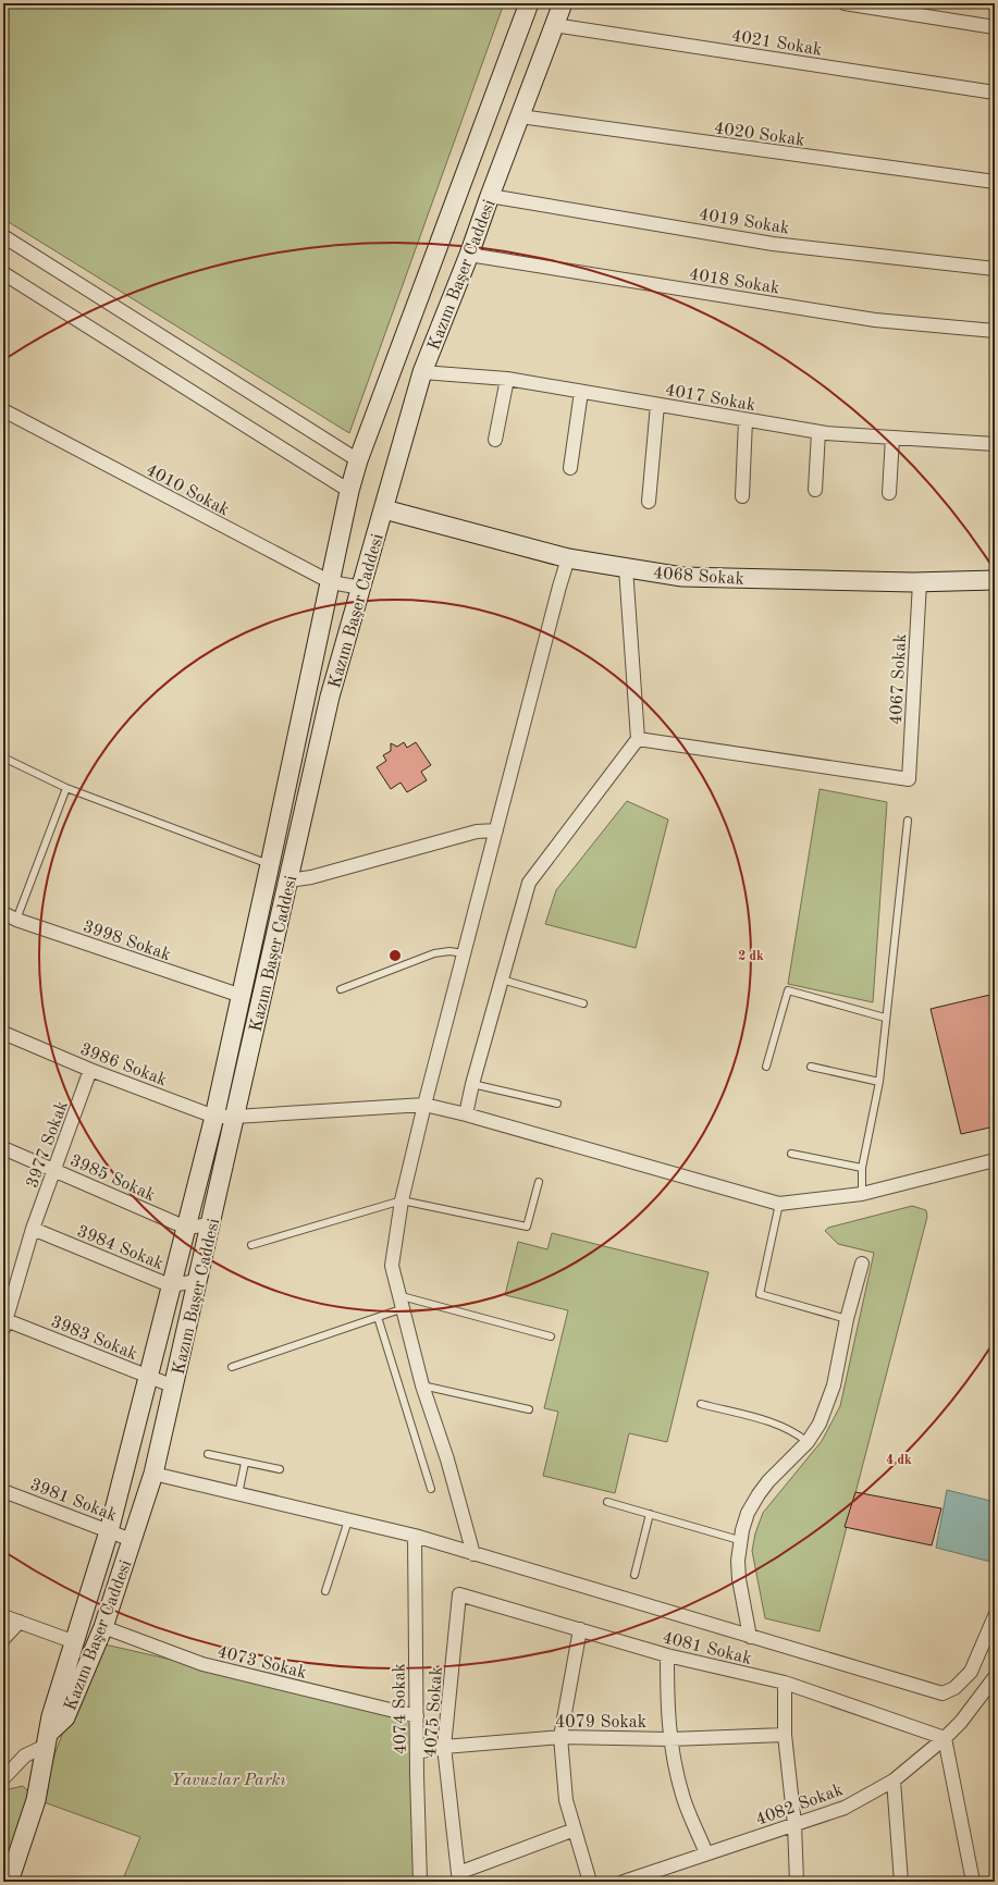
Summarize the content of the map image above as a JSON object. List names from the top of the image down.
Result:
{
  "streets": {
    "main road": ["Kazım Başer Caddesi", "4068 Sokak"],
    "street": [
      "4021 Sokak",
      "4020 Sokak",
      "4019 Sokak",
      "4018 Sokak",
      "4017 Sokak",
      "4010 Sokak",
      "4067 Sokak",
      "3998 Sokak",
      "3986 Sokak",
      "3977 Sokak",
      "3985 Sokak",
      "3984 Sokak",
      "3983 Sokak",
      "3981 Sokak",
      "4081 Sokak",
      "4073 Sokak",
      "4074 Sokak",
      "4075 Sokak",
      "4079 Sokak",
      "4082 Sokak"
    ]
  },
  "crossings": [
    ["4021 Sokak", "Kazım Başer Caddesi"],
    ["4020 Sokak", "Kazım Başer Caddesi"],
    ["4019 Sokak", "Kazım Başer Caddesi"],
    ["Kazım Başer Caddesi", "4018 Sokak"],
    ["Kazım Başer Caddesi", "4017 Sokak"],
    ["Kazım Başer Caddesi", "4010 Sokak"],
    ["Kazım Başer Caddesi", "4068 Sokak"],
    ["Kazım Başer Caddesi", "3998 Sokak"],
    ["Kazım Başer Caddesi", "3986 Sokak"],
    ["Kazım Başer Caddesi", "3985 Sokak"],
    ["Kazım Başer Caddesi", "3984 Sokak"],
    ["Kazım Başer Caddesi", "3983 Sokak"],
    ["Kazım Başer Caddesi", "3981 Sokak"],
    ["Kazım Başer Caddesi", "4073 Sokak"],
    ["4068 Sokak", "4067 Sokak"],
    ["3986 Sokak", "3977 Sokak"],
    ["3977 Sokak", "3985 Sokak"],
    ["3977 Sokak", "3984 Sokak"],
    ["3977 Sokak", "3983 Sokak"],
    ["4081 Sokak", "4075 Sokak"],
    ["4081 Sokak", "4082 Sokak"],
    ["4073 Sokak", "4074 Sokak"],
    ["4074 Sokak", "4079 Sokak"],
    ["4075 Sokak", "4079 Sokak"]
  ],
  "parks": ["Yavuzlar Parkı"],
  "rings": ["2 dk", "4 dk"]
}
